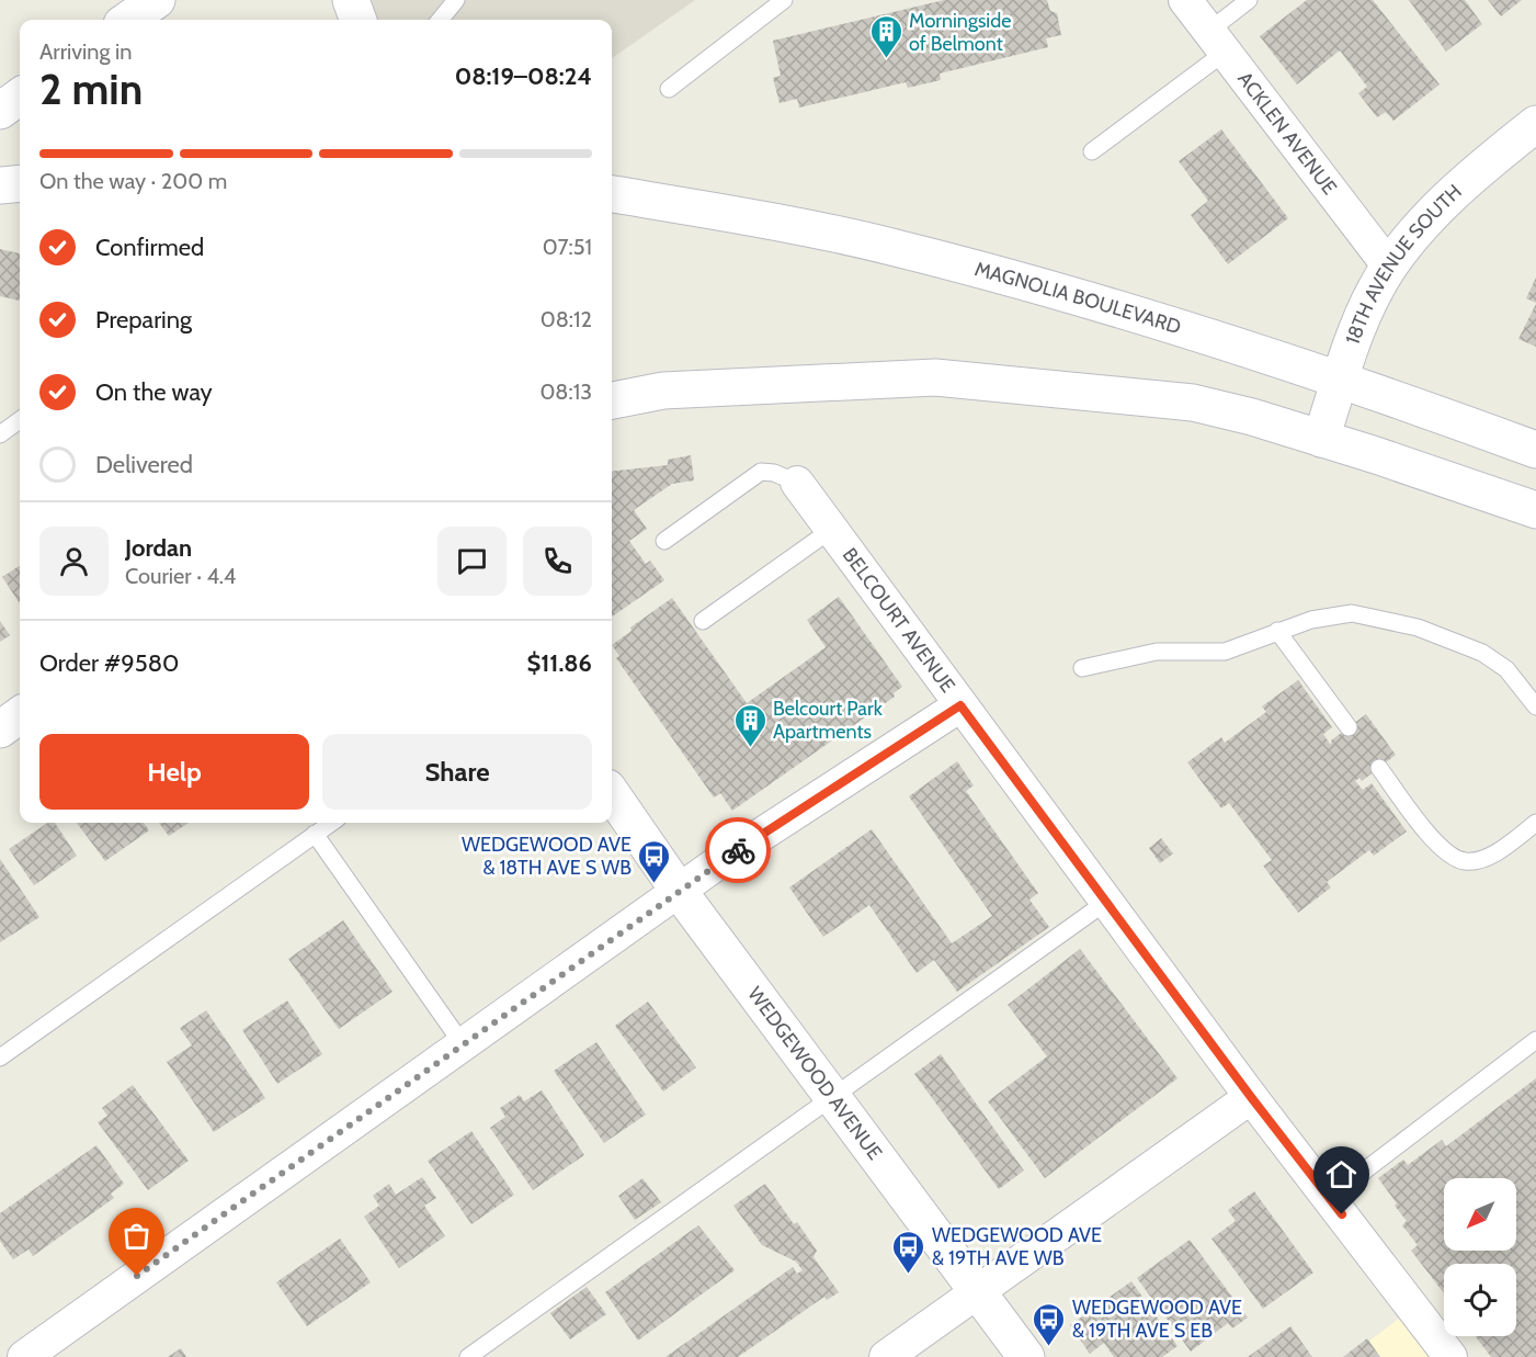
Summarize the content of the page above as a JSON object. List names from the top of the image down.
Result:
{
  "streets": {
    "main road": ["18TH AVENUE SOUTH", "MAGNOLIA BOULEVARD", "WEDGEWOOD AVENUE"],
    "street": ["ACKLEN AVENUE", "BELCOURT AVENUE"]
  },
  "crossings": [
    ["ACKLEN AVENUE", "18TH AVENUE SOUTH"],
    ["18TH AVENUE SOUTH", "MAGNOLIA BOULEVARD"]
  ],
  "places": {
    "building": ["Morningside of Belmont", "Belcourt Park Apartments"],
    "bus stop": ["WEDGEWOOD AVE & 18TH AVE S WB", "WEDGEWOOD AVE & 19TH AVE WB", "WEDGEWOOD AVE & 19TH AVE S EB"]
  },
  "north": "bottom left",
  "page": {
    "heading": ["2 min", "Arriving in", "08:19–08:24"],
    "panel": [
      "Jordan",
      "Courier · 4.4",
      "Order #9580",
      "$11.86"
    ],
    "bar": "On the way · 200 m",
    "list": [
      ["Confirmed", "07:51"],
      ["Preparing", "08:12"],
      ["On the way", "08:13"],
      "Delivered"
    ],
    "buttons": ["Help", "Share"]
  }
}
